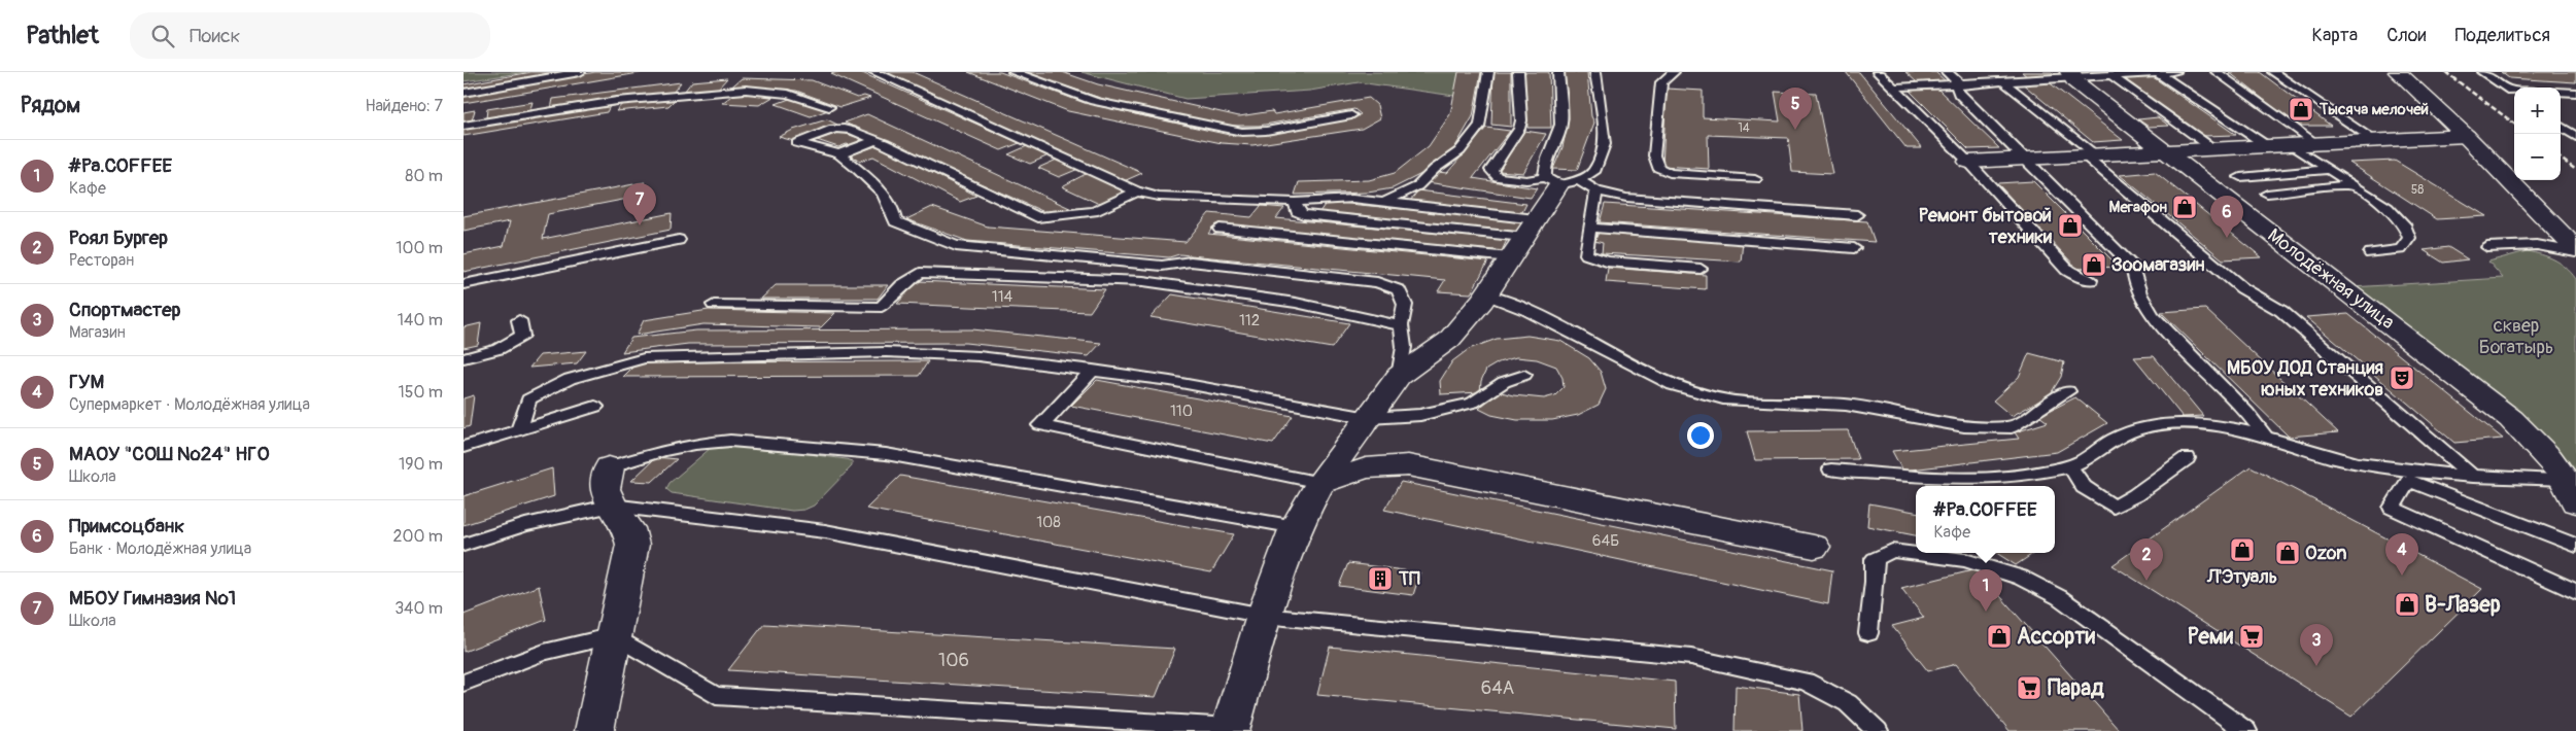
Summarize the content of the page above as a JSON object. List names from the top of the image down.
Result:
{
  "streets": {
    "street": ["Молодёжная улица"]
  },
  "parks": ["сквер Богатырь"],
  "places": {
    "shop": [
      "Тысяча мелочей",
      "Мегафон",
      "Ремонт бытовой техники",
      "Зоомагазин",
      "Л'Этуаль",
      "Ozon",
      "В-Лазер",
      "Ассорти"
    ],
    "theatre": ["МБОУ ДОД Станция юных техников"],
    "building": ["ТП"],
    "supermarket": ["Реми", "Парад"]
  },
  "house_numbers": [
    "14",
    "58",
    "114",
    "112",
    "110",
    "108",
    "64Б",
    "106",
    "64А"
  ],
  "page": {
    "header": "Pathlet",
    "search": "Поиск",
    "nav": ["Карта", "Слои", "Поделиться"],
    "heading": ["Рядом", "Найдено: 7"],
    "map_buttons": ["+", "−"],
    "pins": [
      "5",
      "7",
      "6",
      "4",
      "2",
      "1",
      "3"
    ],
    "list": [
      {
        "mark": "1",
        "name": "#Pa.COFFEE",
        "note": "Кафе",
        "value": "80 m"
      },
      {
        "mark": "2",
        "name": "Роял Бургер",
        "note": "Ресторан",
        "value": "100 m"
      },
      {
        "mark": "3",
        "name": "Спортмастер",
        "note": "Магазин",
        "value": "140 m"
      },
      {
        "mark": "4",
        "name": "ГУМ",
        "note": "Супермаркет · Молодёжная улица",
        "value": "150 m"
      },
      {
        "mark": "5",
        "name": "МАОУ \"СОШ №24\" НГО",
        "note": "Школа",
        "value": "190 m"
      },
      {
        "mark": "6",
        "name": "Примсоцбанк",
        "note": "Банк · Молодёжная улица",
        "value": "200 m"
      },
      {
        "mark": "7",
        "name": "МБОУ Гимназия №1",
        "note": "Школа",
        "value": "340 m"
      }
    ],
    "popup": ["#Pa.COFFEE", "Кафе"]
  }
}
